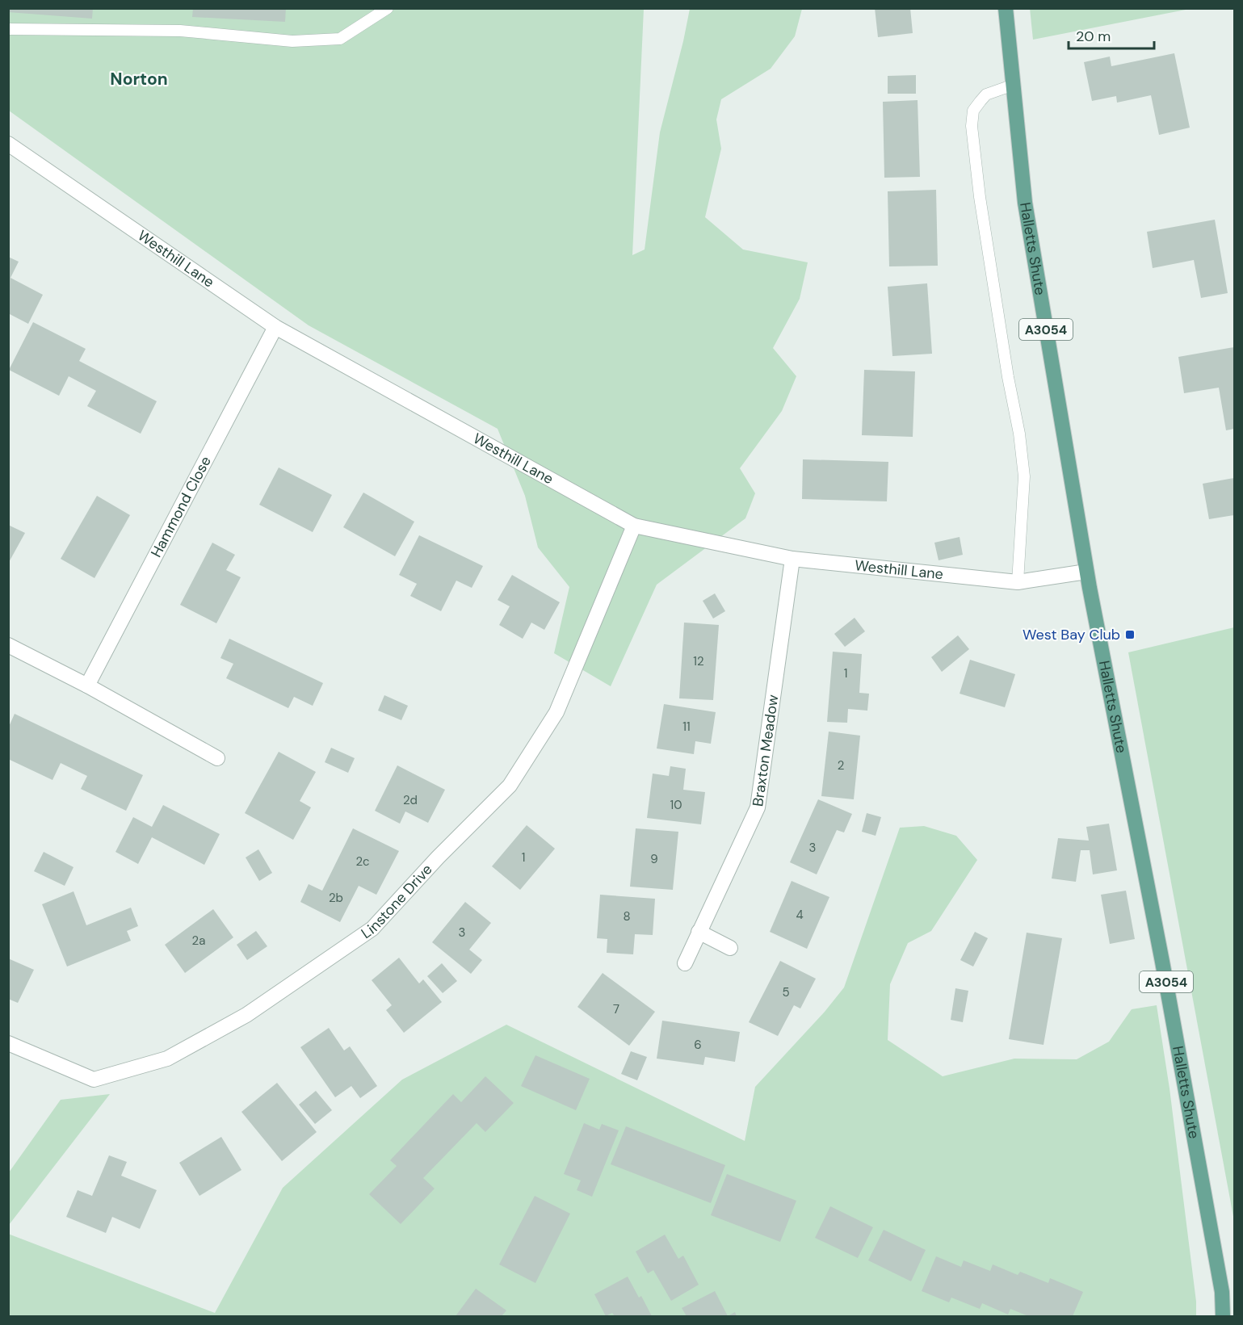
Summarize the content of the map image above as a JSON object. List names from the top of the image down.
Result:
{
  "streets": {
    "main road": ["Halletts Shute", "A3054"],
    "street": [
      "Westhill Lane",
      "Hammond Close",
      "Braxton Meadow",
      "Linstone Drive"
    ]
  },
  "crossings": [
    ["Halletts Shute", "Westhill Lane"],
    ["Westhill Lane", "Hammond Close"],
    ["Westhill Lane", "Braxton Meadow"],
    ["Westhill Lane", "Linstone Drive"]
  ],
  "districts": ["Norton"],
  "places": {
    "transit": ["West Bay Club"]
  },
  "house_numbers": [
    "12",
    "1",
    "11",
    "2",
    "2d",
    "10",
    "3",
    "1",
    "9",
    "2c",
    "2b",
    "4",
    "8",
    "3",
    "2a",
    "5",
    "7",
    "6"
  ],
  "scale_bar": "20 m"
}
